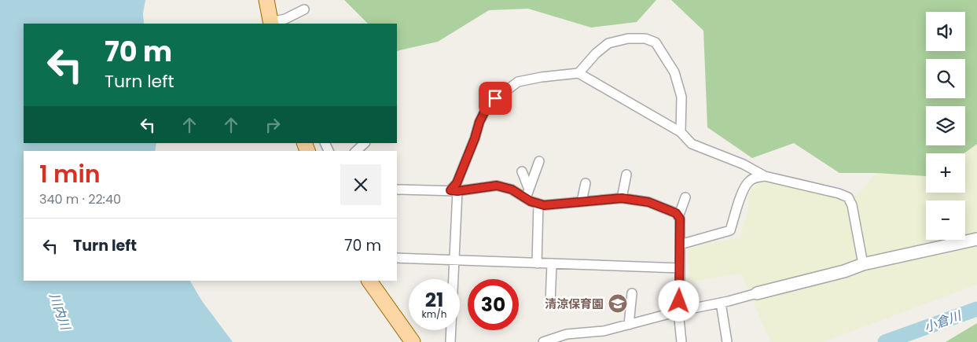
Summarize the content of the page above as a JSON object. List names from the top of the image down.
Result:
{
  "water": ["川内川", "小倉川"],
  "places": {
    "school or university": ["清涼保育園"]
  },
  "page": {
    "map_buttons": ["+", "−"],
    "turn": ["70 m", "Turn left"],
    "heading": ["1 min", "340 m · 22:40"],
    "list": [
      {
        "name": "Turn left",
        "value": "70 m"
      }
    ],
    "speed": "21 km/h",
    "limit": "30"
  }
}
